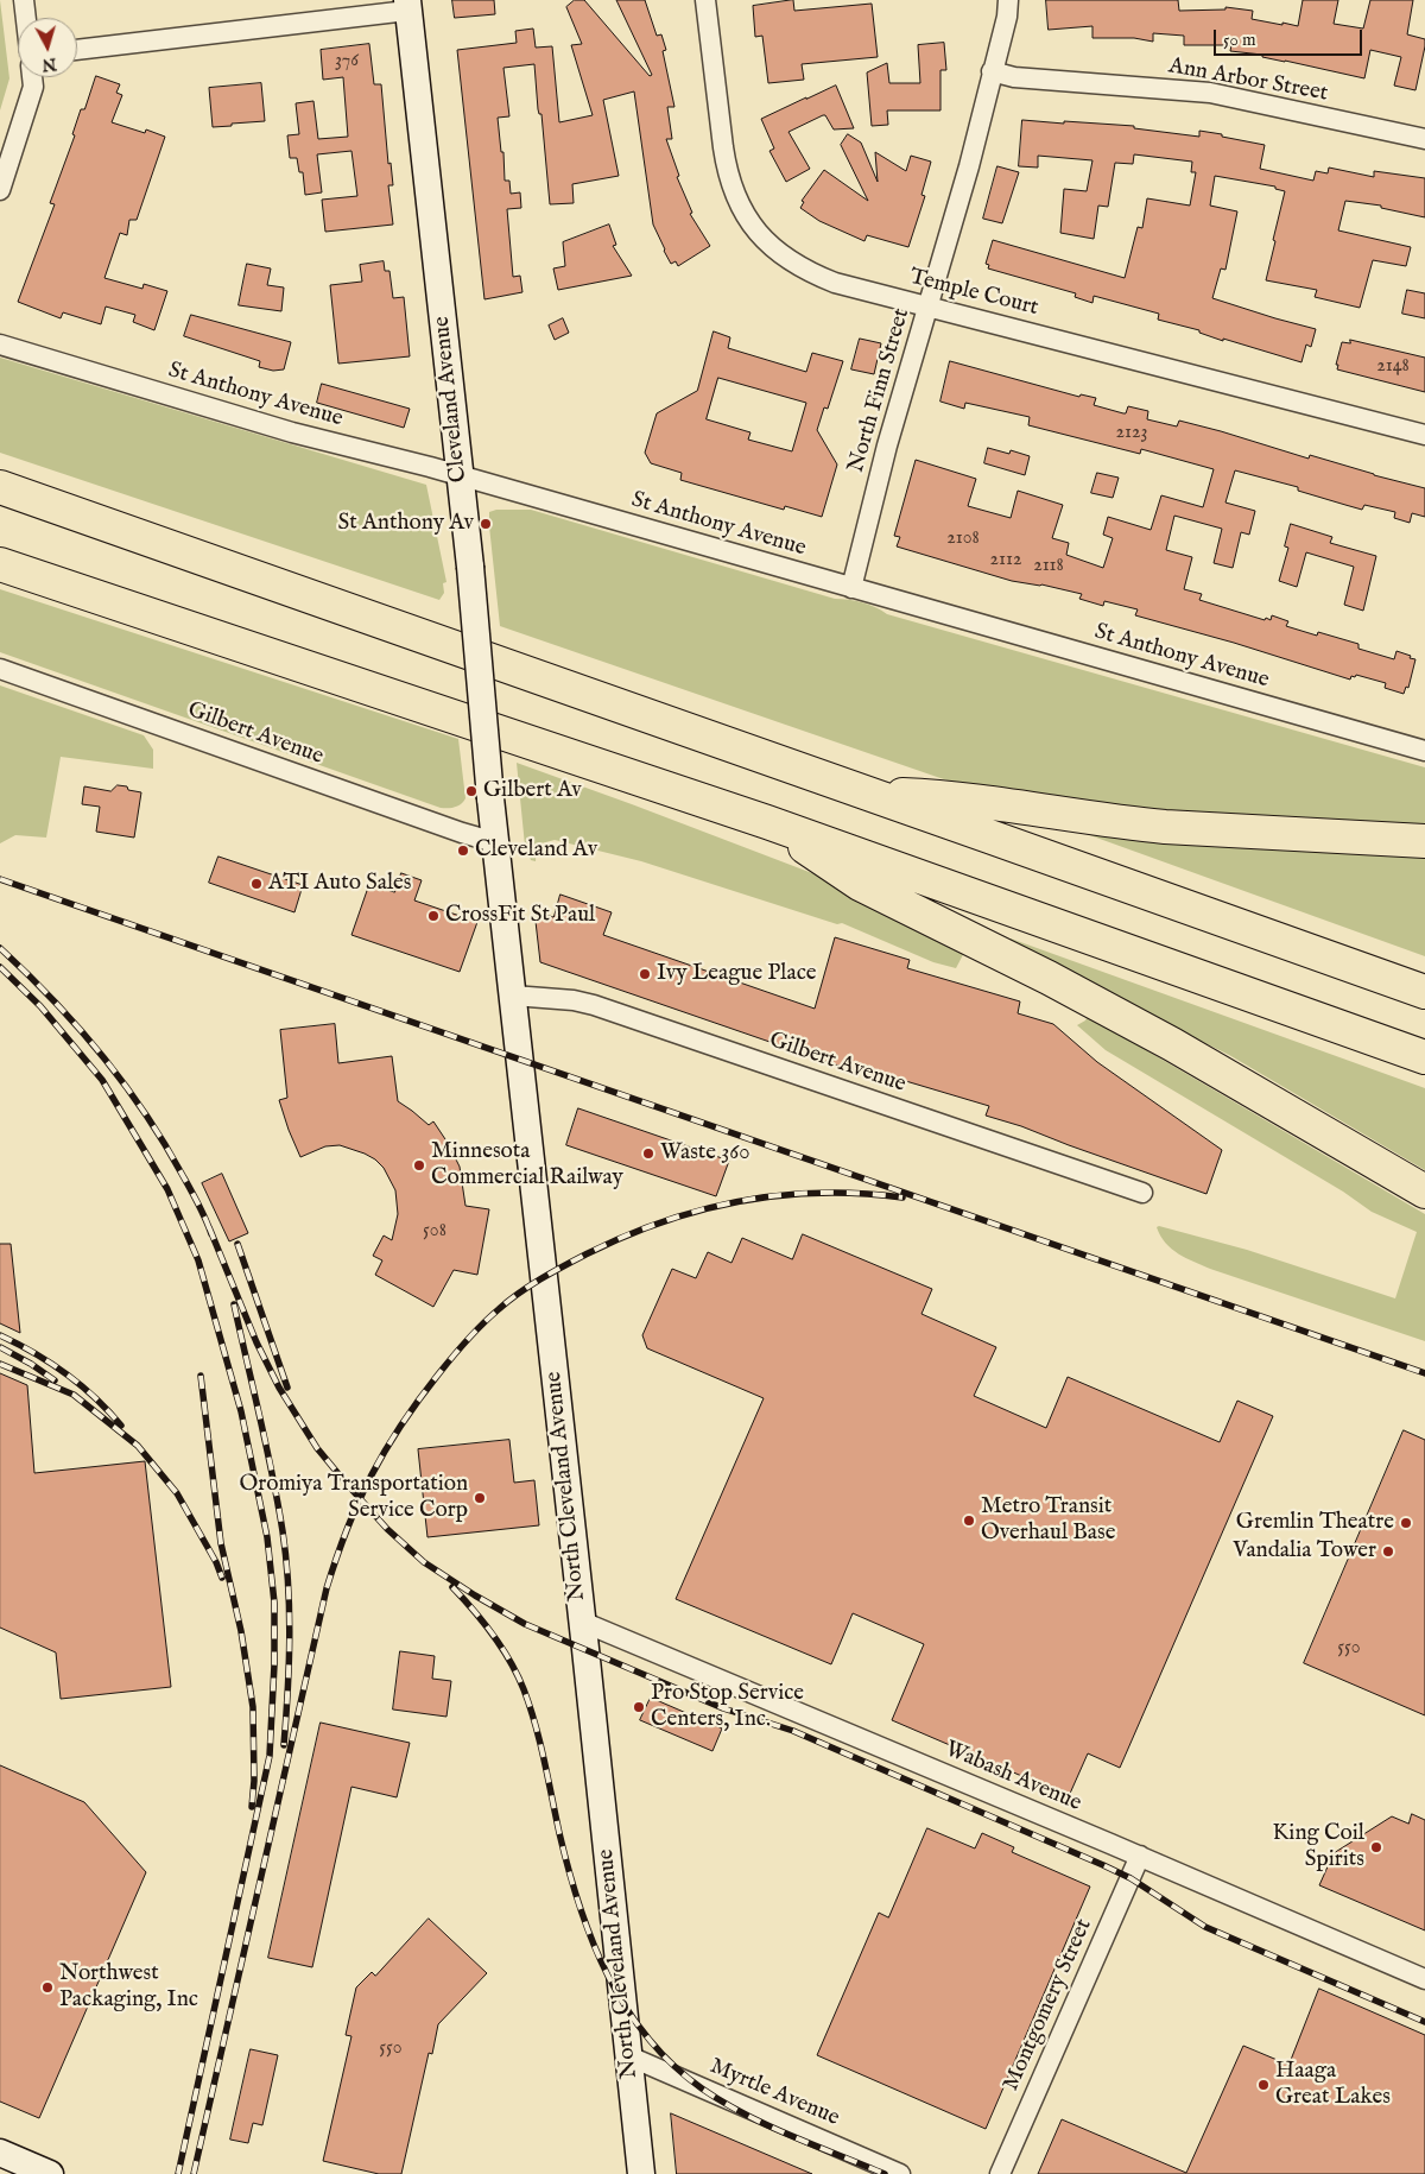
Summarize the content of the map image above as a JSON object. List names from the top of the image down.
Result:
{
  "streets": {
    "street": [
      "Ann Arbor Street",
      "Temple Court",
      "North Finn Street",
      "St Anthony Avenue",
      "Cleveland Avenue",
      "Gilbert Avenue",
      "North Cleveland Avenue",
      "Wabash Avenue",
      "Montgomery Street",
      "Myrtle Avenue"
    ]
  },
  "crossings": [
    ["Ann Arbor Street", "North Finn Street"],
    ["Temple Court", "North Finn Street"],
    ["North Finn Street", "St Anthony Avenue"],
    ["St Anthony Avenue", "Cleveland Avenue"],
    ["Cleveland Avenue", "North Cleveland Avenue"],
    ["Gilbert Avenue", "North Cleveland Avenue"],
    ["North Cleveland Avenue", "Wabash Avenue"],
    ["North Cleveland Avenue", "Myrtle Avenue"],
    ["Wabash Avenue", "Montgomery Street"]
  ],
  "places": [
    "St Anthony Av",
    "Gilbert Av",
    "Cleveland Av",
    "ATI Auto Sales",
    "CrossFit St Paul",
    "Ivy League Place",
    "Waste 360",
    "Minnesota Commercial Railway",
    "Oromiya Transportation Service Corp",
    "Metro Transit Overhaul Base",
    "Gremlin Theatre",
    "Vandalia Tower",
    "Pro Stop Service Centers, Inc.",
    "King Coil Spirits",
    "Northwest Packaging, Inc",
    "Haaga Great Lakes"
  ],
  "house_numbers": [
    "376",
    "2148",
    "2123",
    "2108",
    "2112",
    "2118",
    "508",
    "550",
    "550"
  ],
  "scale_bar": "50 m",
  "north": "bottom"
}
